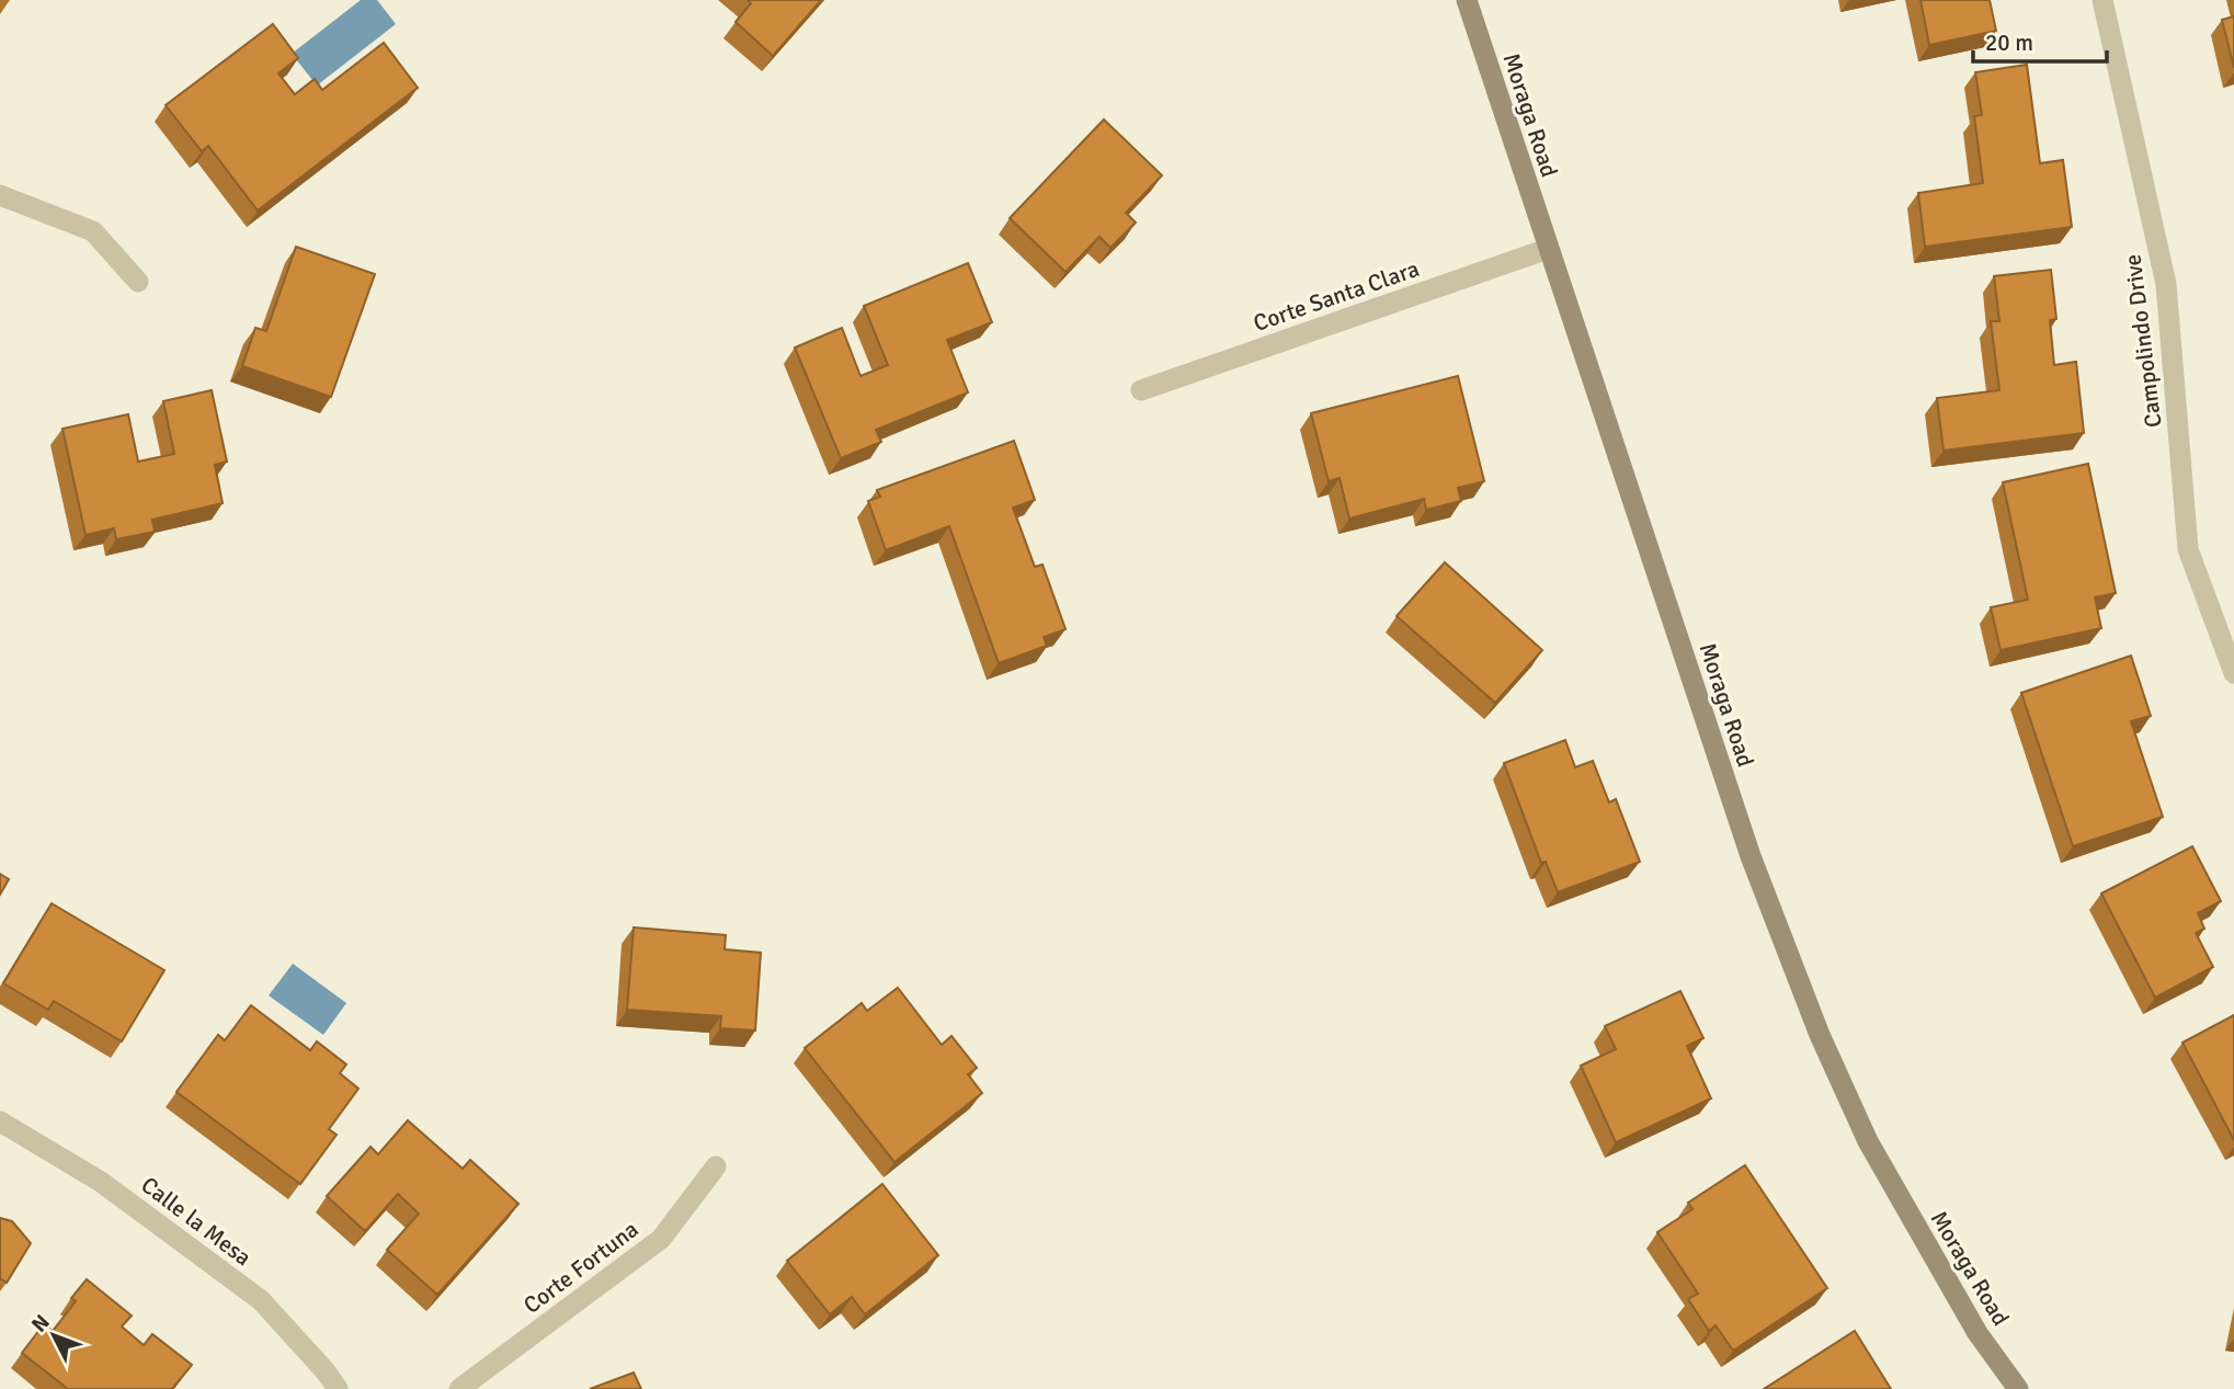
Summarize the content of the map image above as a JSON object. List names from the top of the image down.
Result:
{
  "streets": {
    "main road": ["Moraga Road"],
    "street": [
      "Corte Santa Clara",
      "Campolindo Drive",
      "Calle la Mesa",
      "Corte Fortuna"
    ]
  },
  "crossings": [
    ["Moraga Road", "Corte Santa Clara"]
  ],
  "scale_bar": "20 m",
  "north": "top left"
}
